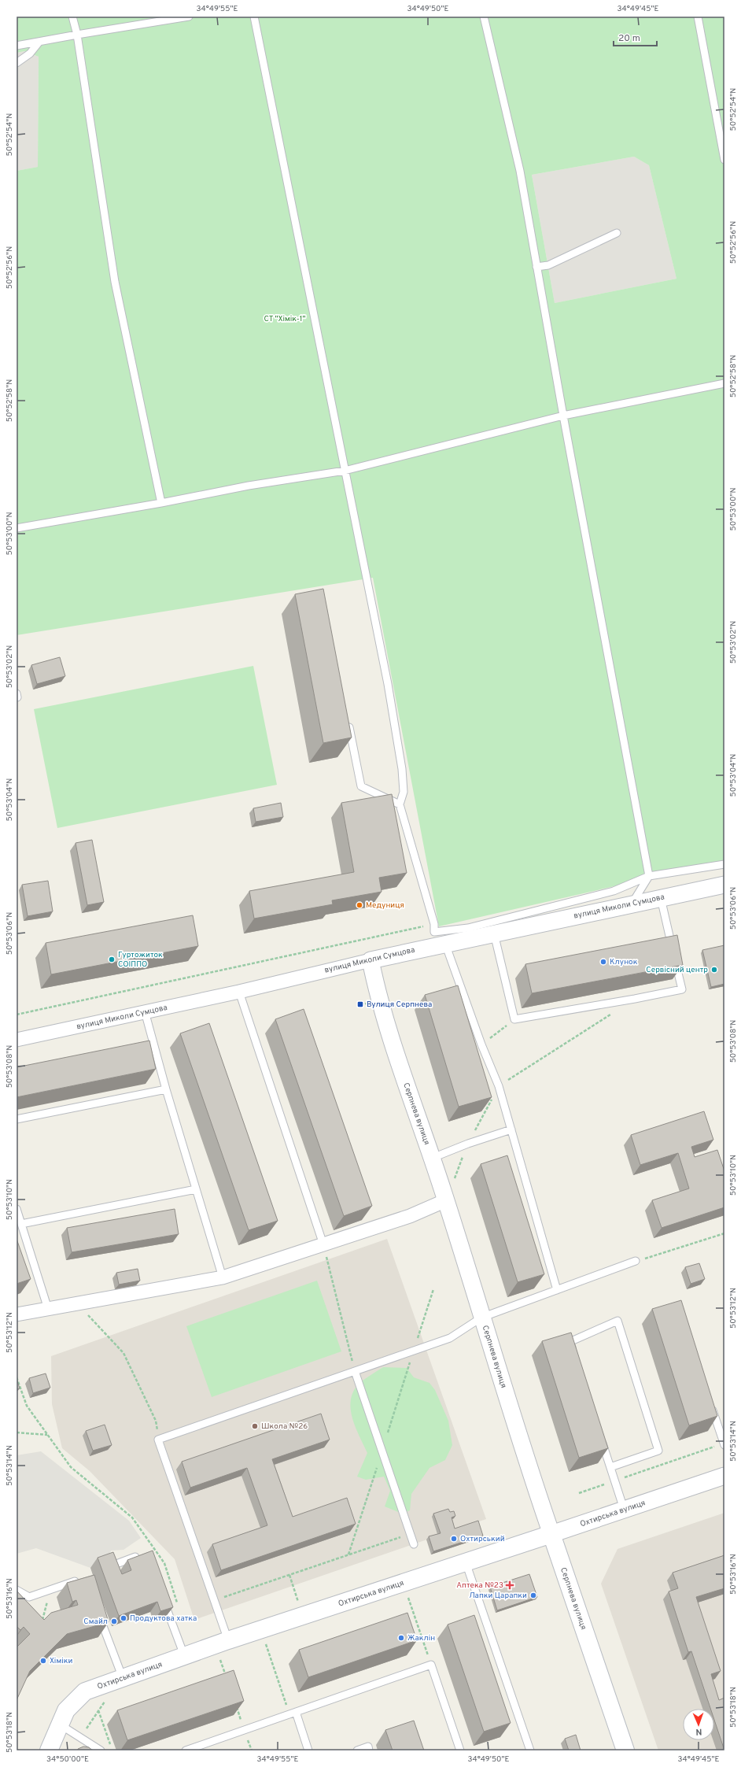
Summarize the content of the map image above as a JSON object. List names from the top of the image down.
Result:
{
  "streets": {
    "main road": ["Серпнева вулиця", "Охтирська вулиця"],
    "street": ["вулиця Миколи Сумцова"]
  },
  "crossings": [
    ["вулиця Миколи Сумцова", "Серпнева вулиця"],
    ["Серпнева вулиця", "Охтирська вулиця"]
  ],
  "parks": ["СТ \"Хімік-1\""],
  "places": {
    "other": [
      "Медуниця",
      "Гуртожиток СОІППО",
      "Клунок",
      "Сервісний центр",
      "Школа №26",
      "Охтирський",
      "Лапки Царапки",
      "Продуктова хатка",
      "Смайл",
      "Жаклін",
      "Хіміки"
    ],
    "transit": ["Вулиця Серпнева"],
    "health": ["Аптека №23"]
  },
  "scale_bar": "20 m",
  "north": "bottom",
  "coordinates": [
    "34°49'55\"E",
    "34°49'50\"E",
    "34°49'45\"E",
    "50°52'54\"N",
    "50°52'56\"N",
    "50°52'58\"N",
    "50°53'00\"N",
    "50°53'02\"N",
    "50°53'04\"N",
    "50°53'06\"N",
    "50°53'08\"N",
    "50°53'10\"N",
    "50°53'12\"N",
    "50°53'14\"N",
    "50°53'16\"N",
    "50°53'18\"N",
    "34°50'00\"E"
  ]
}
